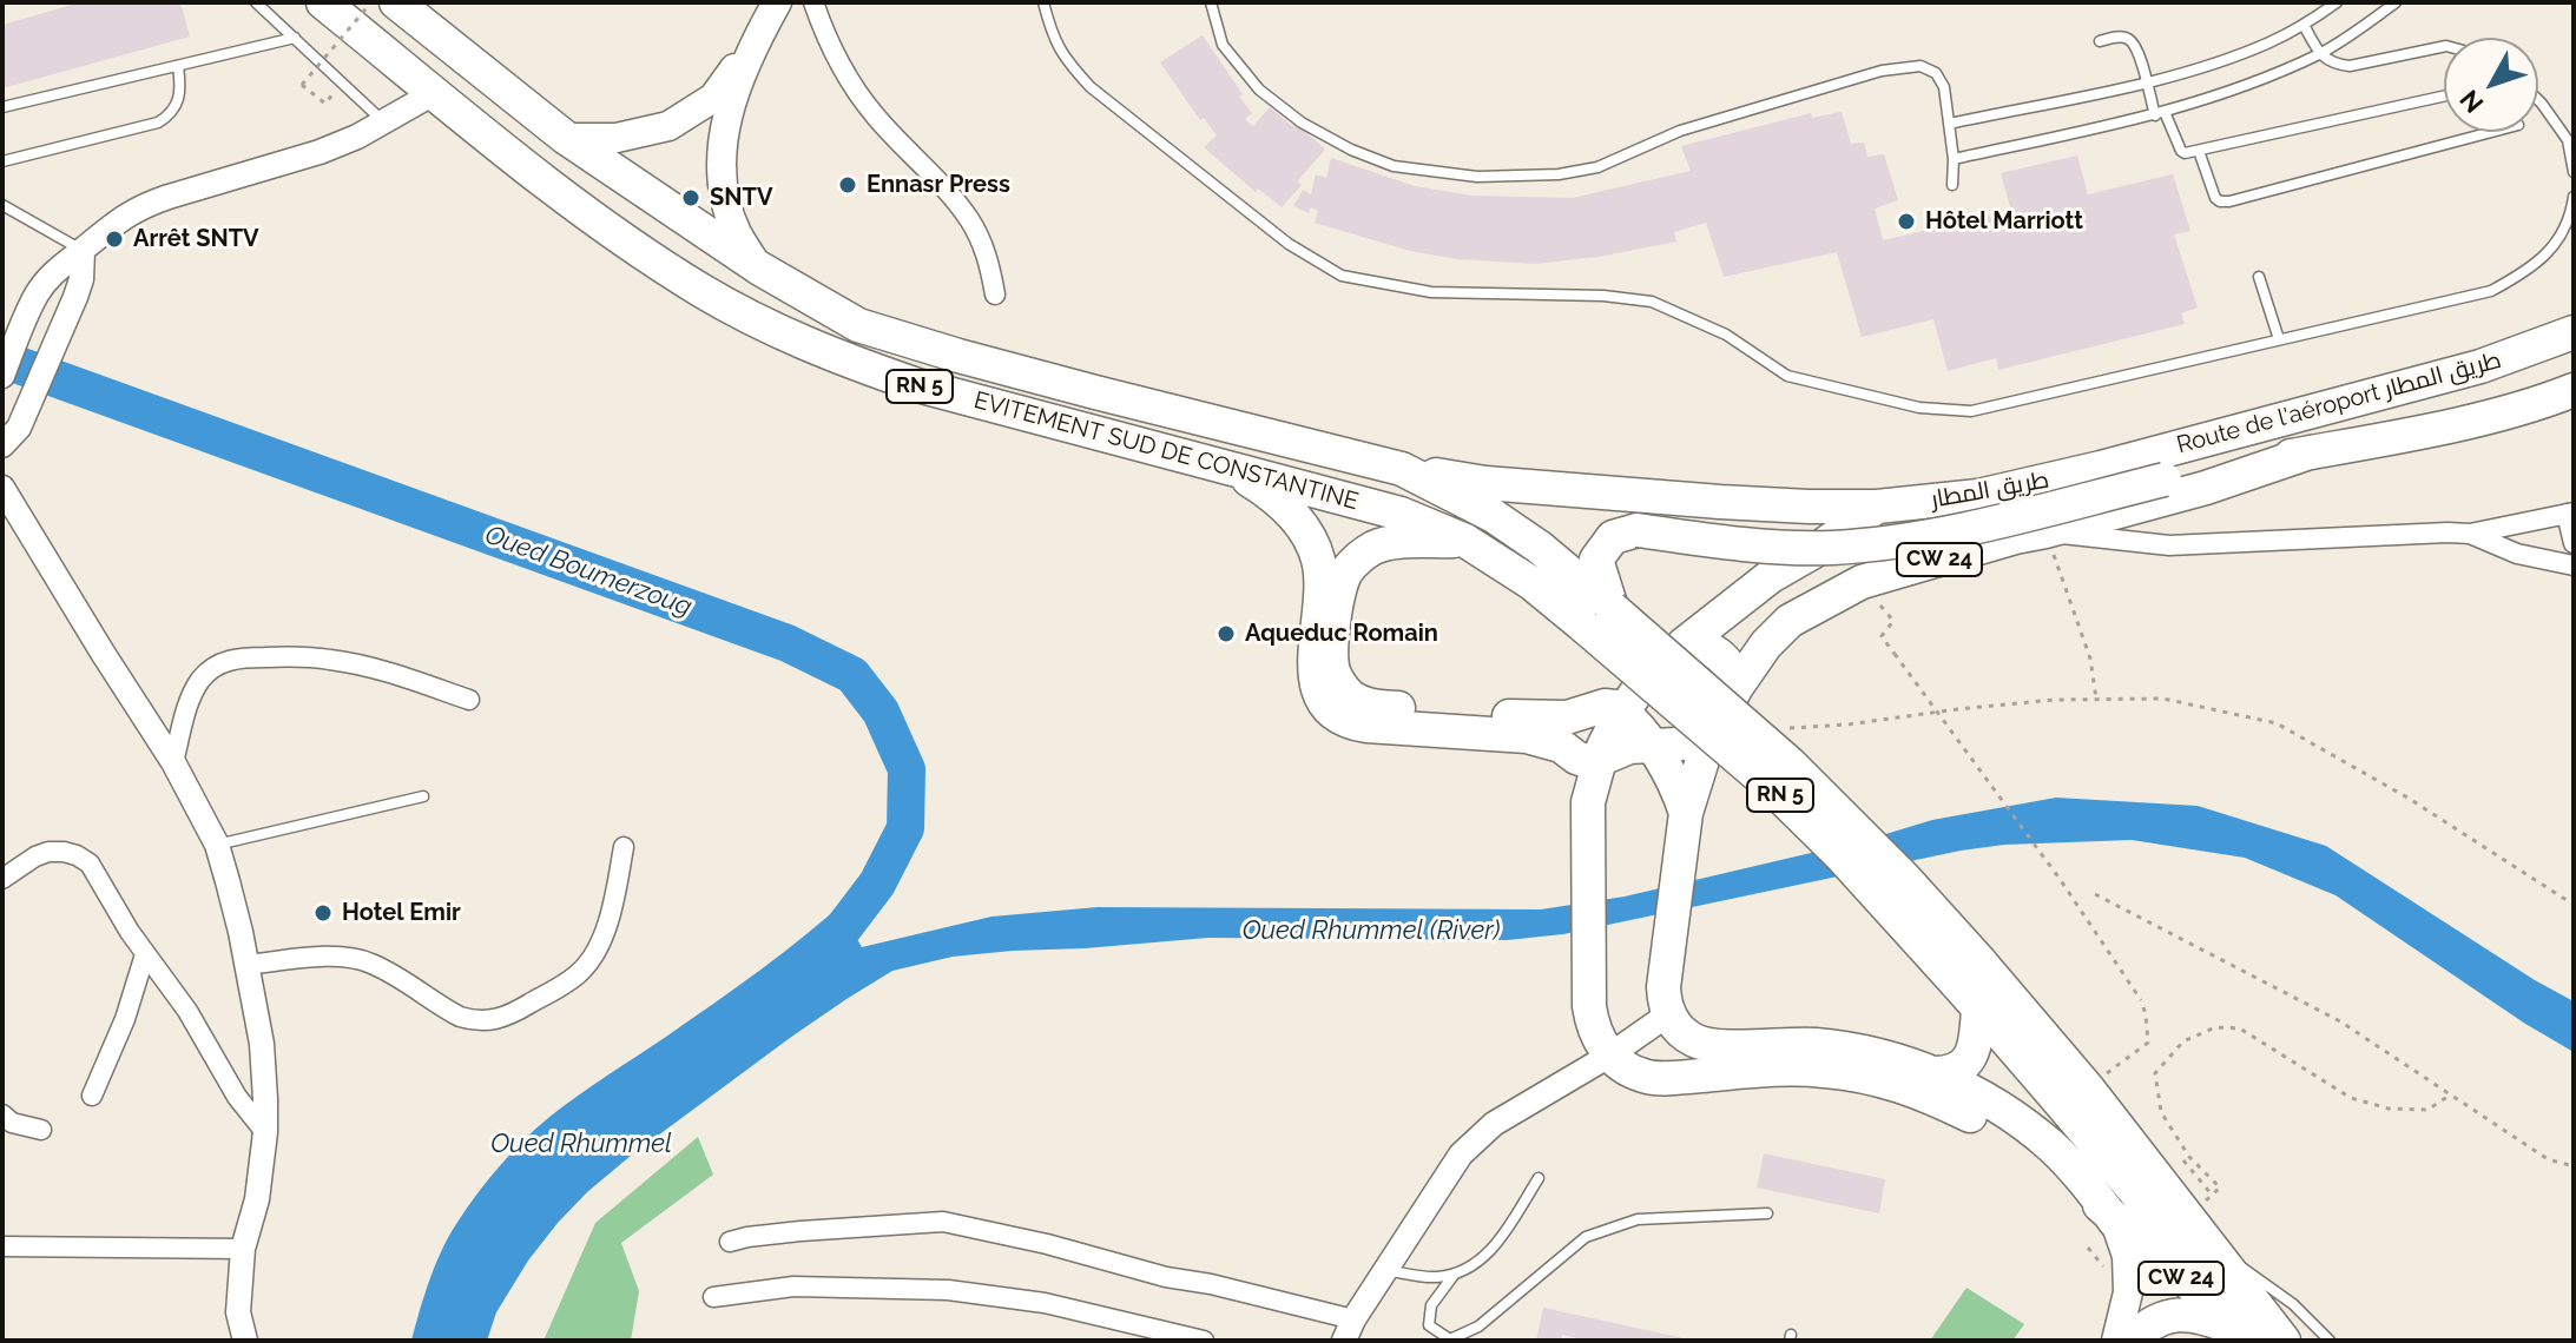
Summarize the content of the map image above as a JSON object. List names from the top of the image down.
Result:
{
  "streets": {
    "highway": [
      "RN 5",
      "Route de l'aéroport طريق المطار",
      "EVITEMENT SUD DE CONSTANTINE",
      "طريق المطار",
      "CW 24"
    ]
  },
  "crossings": [
    ["RN 5", "Route de l'aéroport طريق المطار"],
    ["RN 5", "EVITEMENT SUD DE CONSTANTINE"],
    ["RN 5", "CW 24"],
    ["Route de l'aéroport طريق المطار", "EVITEMENT SUD DE CONSTANTINE"],
    ["Route de l'aéroport طريق المطار", "طريق المطار"],
    ["Route de l'aéroport طريق المطار", "CW 24"],
    ["EVITEMENT SUD DE CONSTANTINE", "طريق المطار"]
  ],
  "water": ["Oued Boumerzoug", "Oued Rhummel (River)", "Oued Rhummel"],
  "places": [
    "Ennasr Press",
    "SNTV",
    "Hôtel Marriott",
    "Arrêt SNTV",
    "Aqueduc Romain",
    "Hotel Emir"
  ],
  "north": "bottom left"
}
